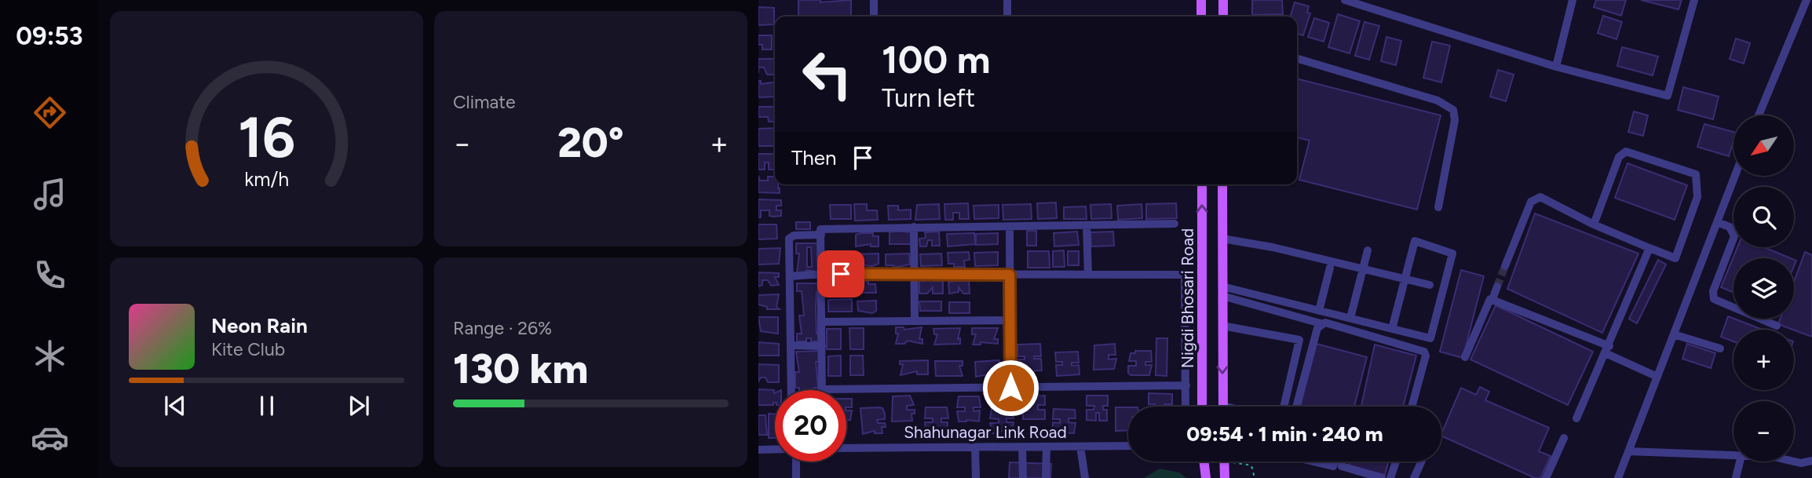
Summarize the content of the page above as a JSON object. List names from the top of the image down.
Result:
{
  "streets": {
    "main road": ["Nigdi Bhosari Road"],
    "street": ["Shahunagar Link Road"]
  },
  "north": "bottom left",
  "page": {
    "tabs": "09:53",
    "tile": [
      "Climate",
      ["Range · 26%", "130 km"]
    ],
    "turn": ["100 m", "Turn left"],
    "map_buttons": ["+", "−"],
    "heat": ["−", "20°", "+"],
    "then": "Then",
    "song": ["Neon Rain", "Kite Club"],
    "limit": "20",
    "trip": "09:54 · 1 min · 240 m",
    "gauge": ["16", "km/h"]
  }
}
